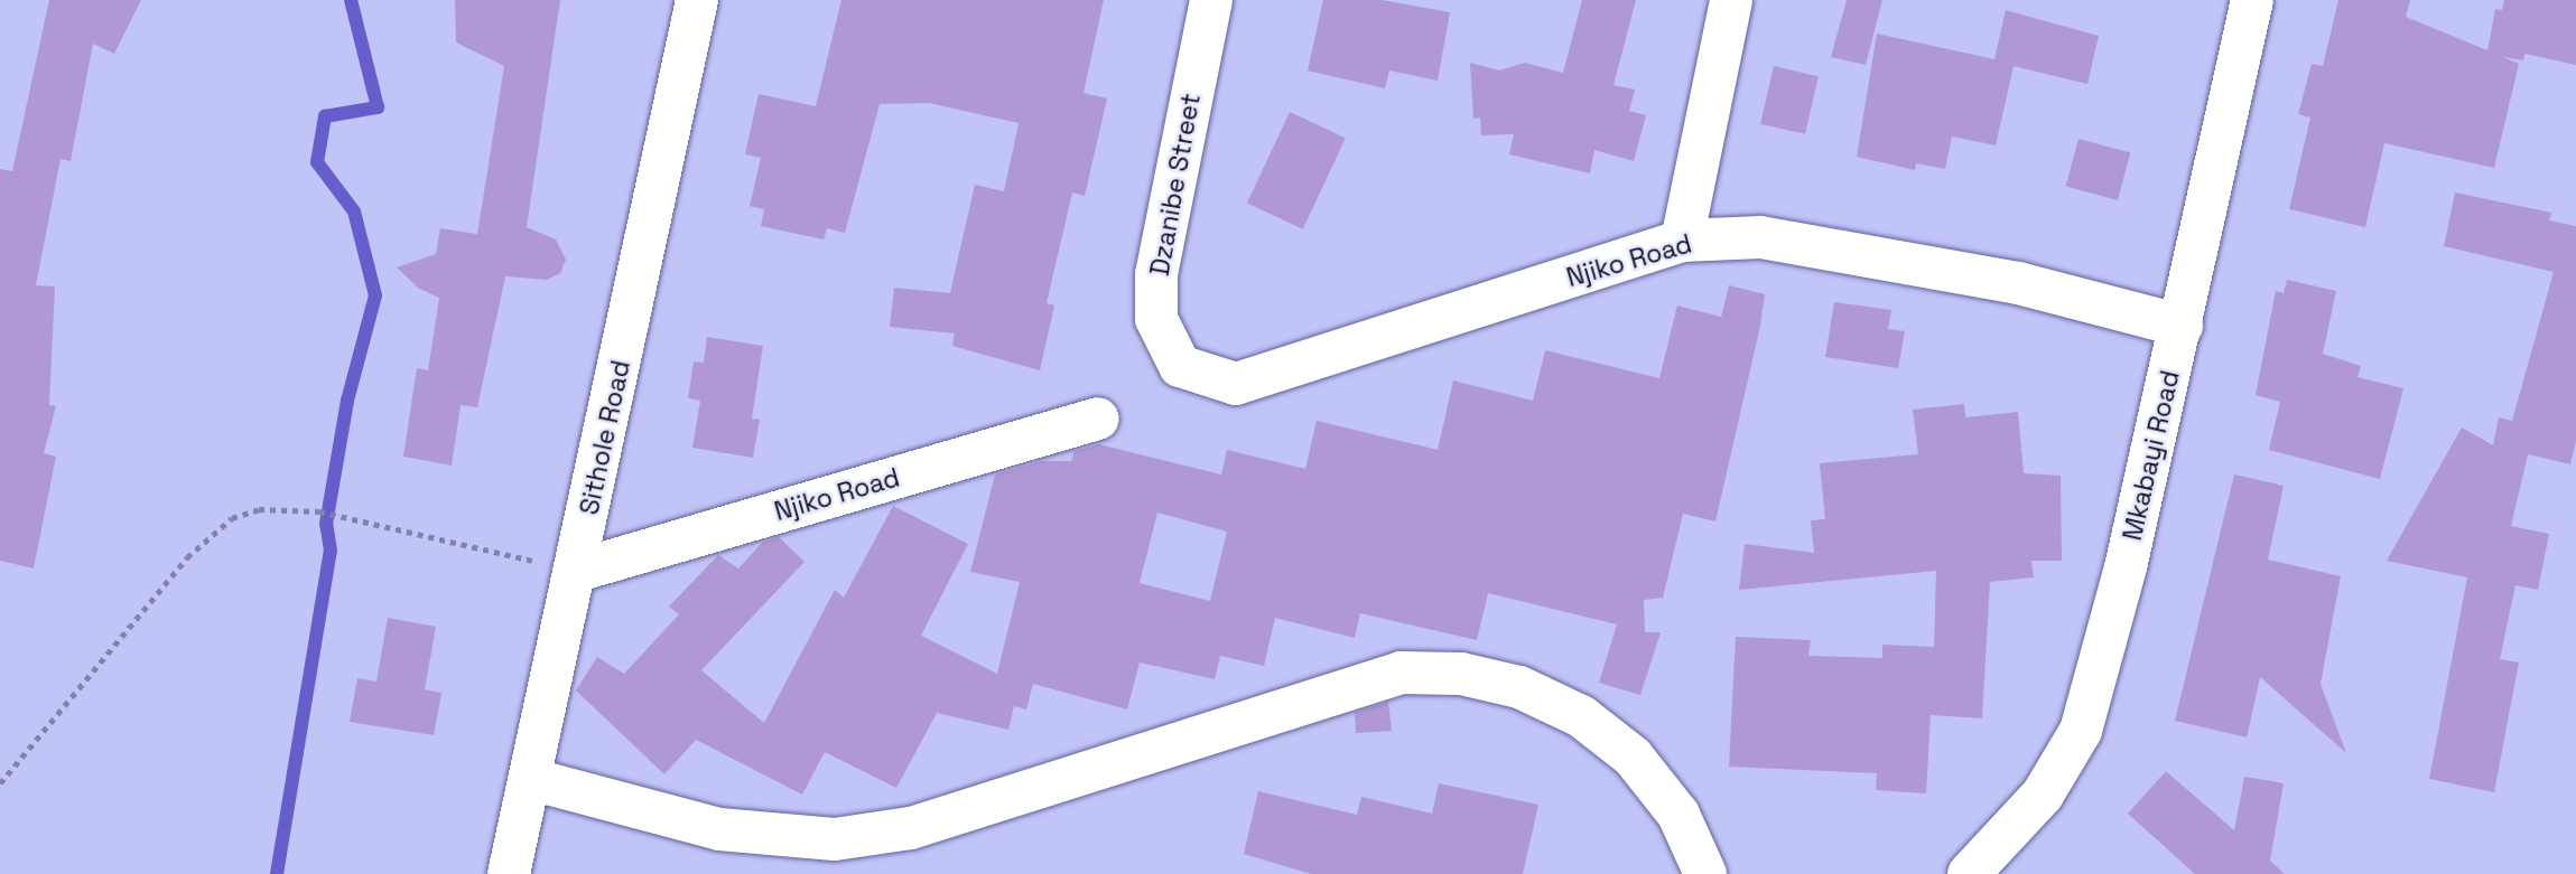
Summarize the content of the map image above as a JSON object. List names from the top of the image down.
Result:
{
  "streets": {
    "street": [
      "Dzanibe Street",
      "Njiko Road",
      "Sithole Road",
      "Mkabayi Road"
    ]
  },
  "crossings": [
    ["Dzanibe Street", "Njiko Road"],
    ["Njiko Road", "Sithole Road"],
    ["Njiko Road", "Mkabayi Road"]
  ]
}
